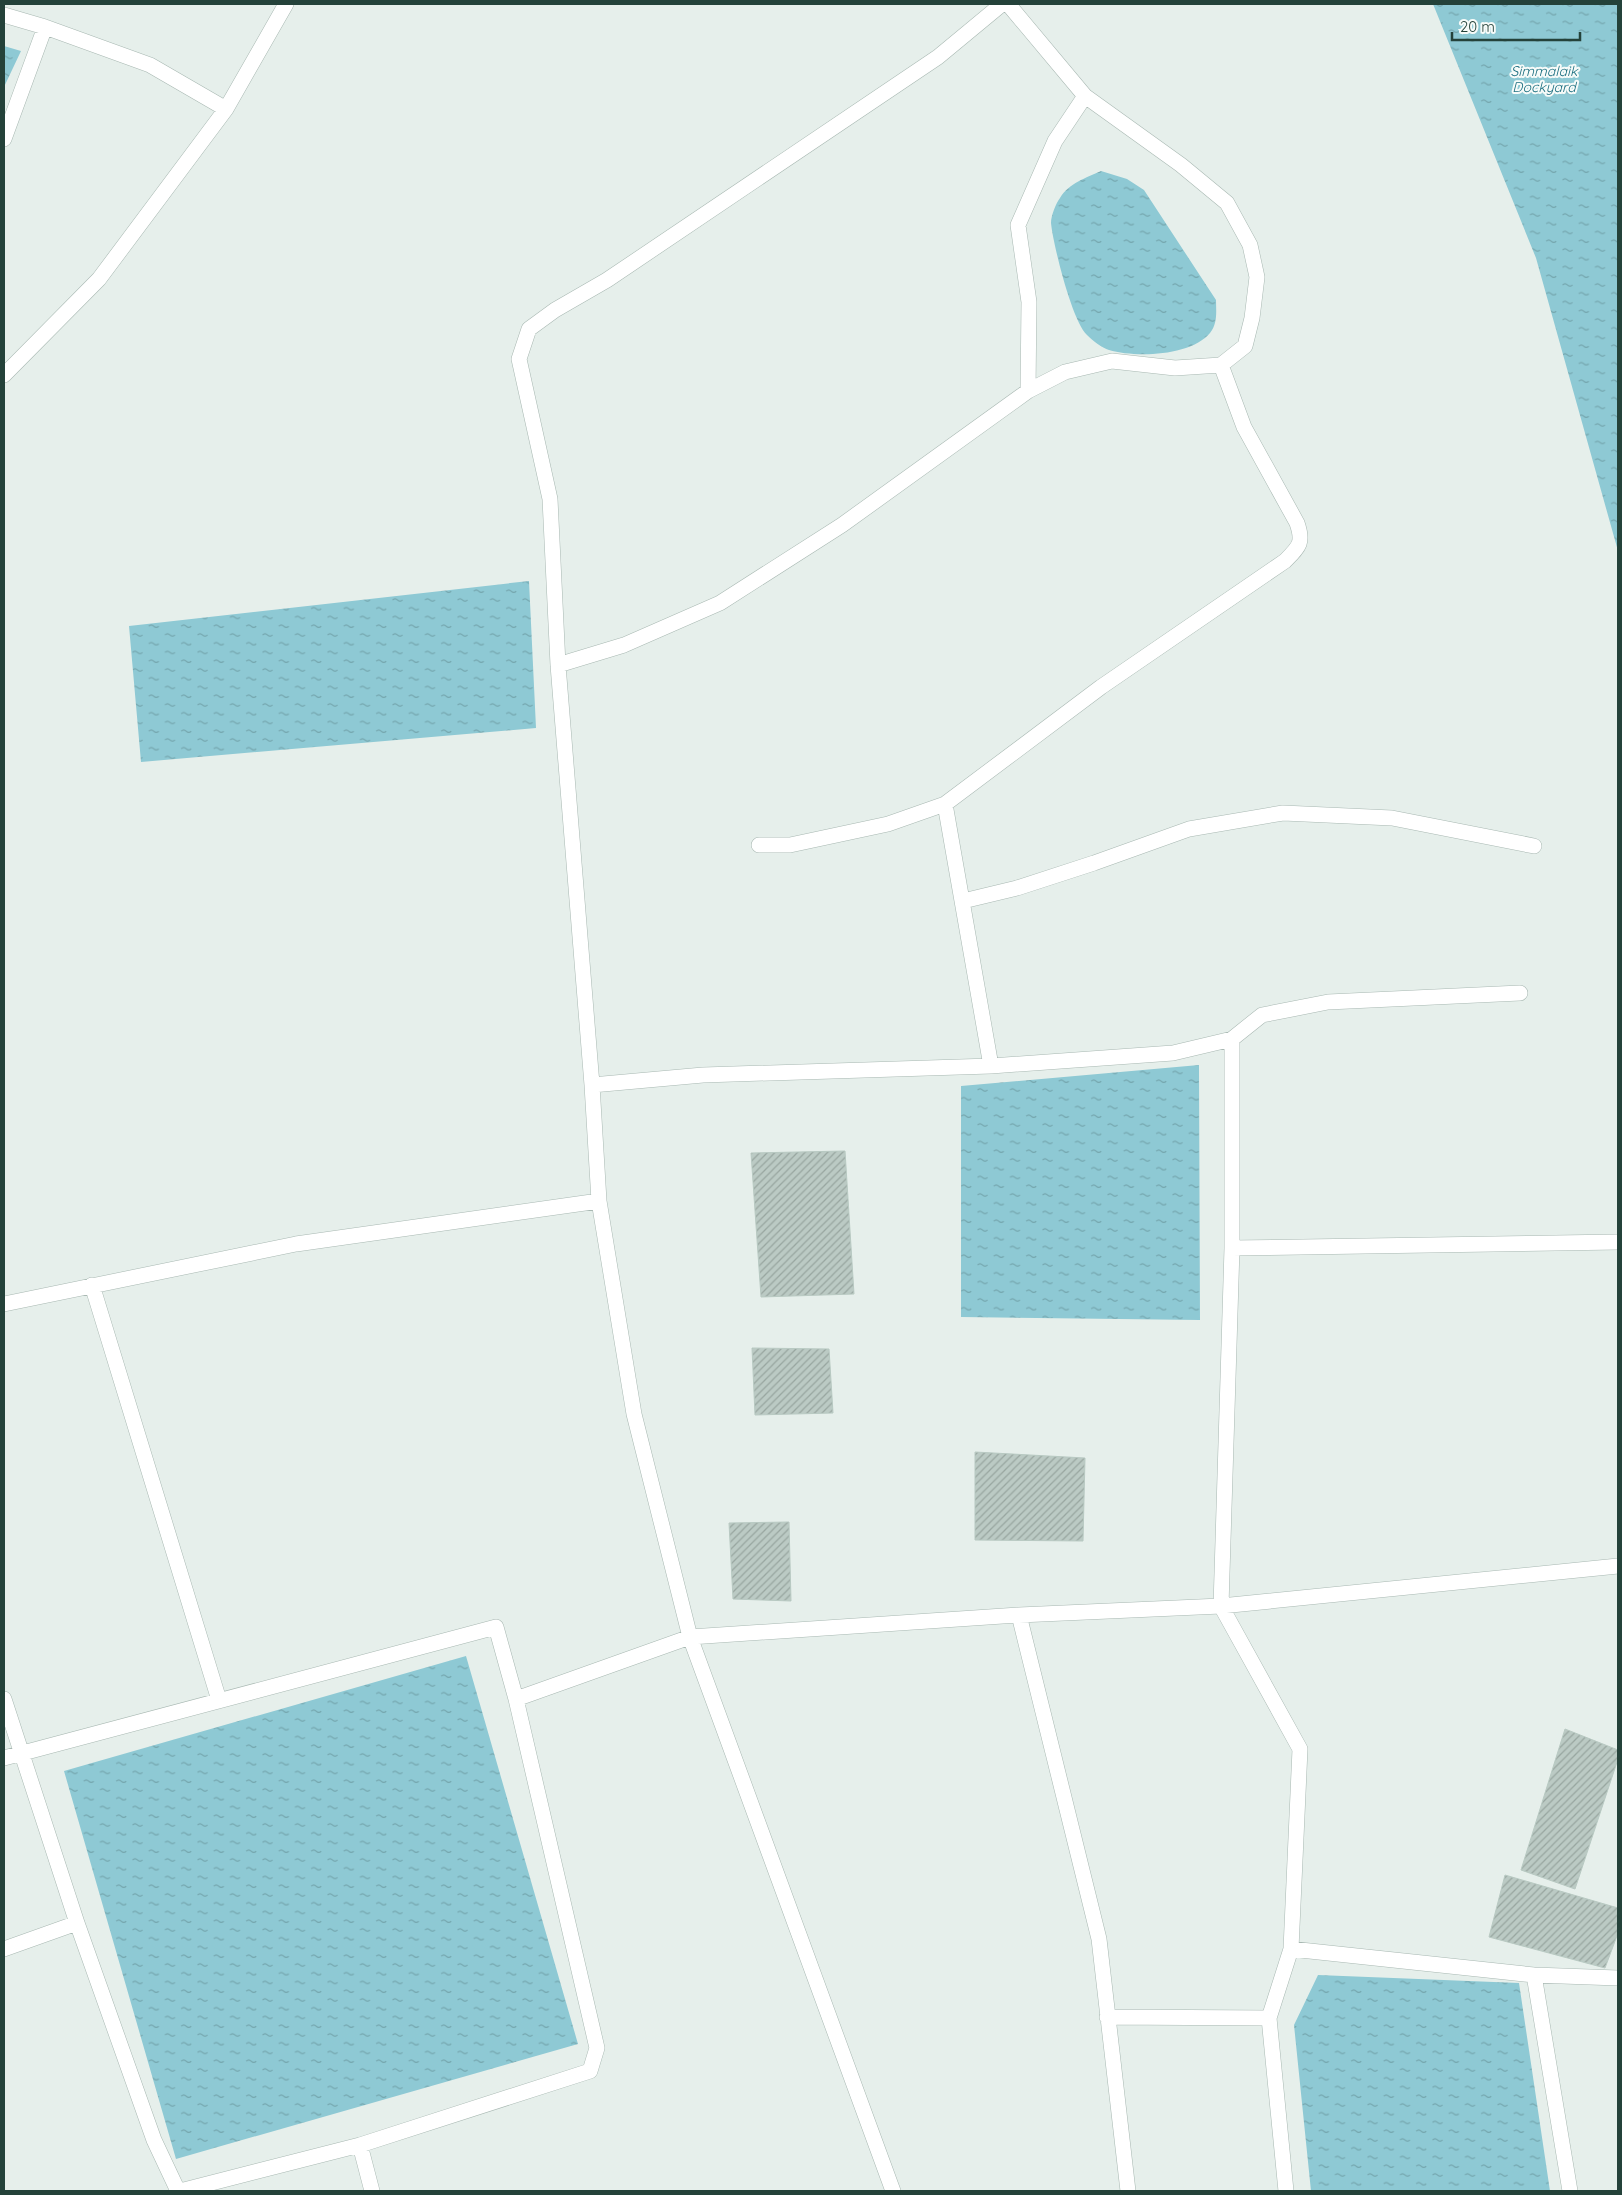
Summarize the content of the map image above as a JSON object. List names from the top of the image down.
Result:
{
  "water": ["Simmalaik Dockyard"],
  "scale_bar": "20 m"
}
